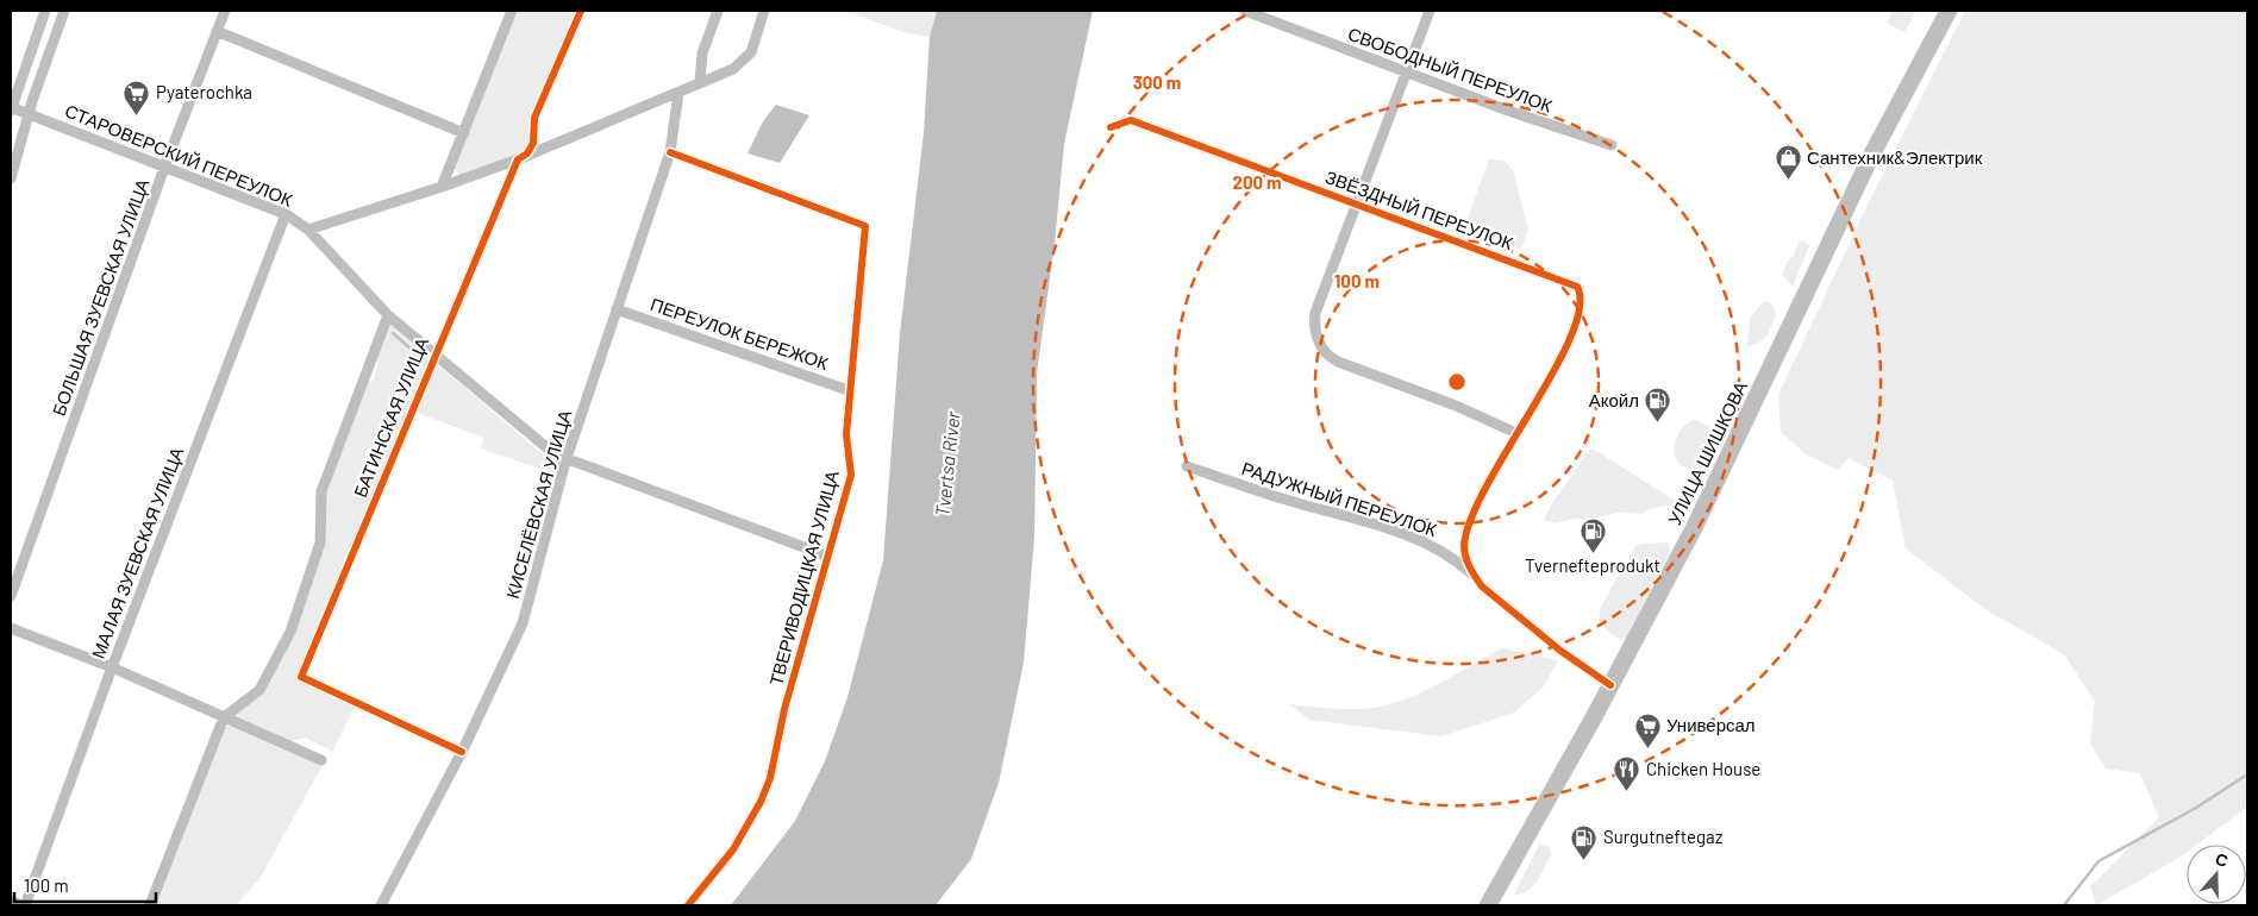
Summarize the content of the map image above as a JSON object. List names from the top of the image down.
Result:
{
  "streets": {
    "main road": ["УЛИЦА ШИШКОВА"],
    "street": [
      "СВОБОДНЫЙ ПЕРЕУЛОК",
      "СТАРОВЕРСКИЙ ПЕРЕУЛОК",
      "ЗВЁЗДНЫЙ ПЕРЕУЛОК",
      "БОЛЬШАЯ ЗУЕВСКАЯ УЛИЦА",
      "ПЕРЕУЛОК БЕРЕЖОК",
      "БАТИНСКАЯ УЛИЦА",
      "РАДУЖНЫЙ ПЕРЕУЛОК",
      "КИСЕЛЁВСКАЯ УЛИЦА",
      "МАЛАЯ ЗУЕВСКАЯ УЛИЦА",
      "ТВЕРИВОДИЦКАЯ УЛИЦА"
    ]
  },
  "crossings": [
    ["СТАРОВЕРСКИЙ ПЕРЕУЛОК", "БОЛЬШАЯ ЗУЕВСКАЯ УЛИЦА"],
    ["СТАРОВЕРСКИЙ ПЕРЕУЛОК", "БАТИНСКАЯ УЛИЦА"],
    ["СТАРОВЕРСКИЙ ПЕРЕУЛОК", "КИСЕЛЁВСКАЯ УЛИЦА"],
    ["СТАРОВЕРСКИЙ ПЕРЕУЛОК", "МАЛАЯ ЗУЕВСКАЯ УЛИЦА"],
    ["ПЕРЕУЛОК БЕРЕЖОК", "КИСЕЛЁВСКАЯ УЛИЦА"],
    ["ПЕРЕУЛОК БЕРЕЖОК", "ТВЕРИВОДИЦКАЯ УЛИЦА"],
    ["БАТИНСКАЯ УЛИЦА", "КИСЕЛЁВСКАЯ УЛИЦА"],
    ["УЛИЦА ШИШКОВА", "РАДУЖНЫЙ ПЕРЕУЛОК"],
    ["КИСЕЛЁВСКАЯ УЛИЦА", "ТВЕРИВОДИЦКАЯ УЛИЦА"]
  ],
  "water": ["Tvertsa River"],
  "places": {
    "supermarket": ["Pyaterochka", "Универсал"],
    "shop": ["Сантехник&Электрик"],
    "fuel station": ["Акойл", "Tvernefteprodukt", "Surgutneftegaz"],
    "restaurant": ["Chicken House"]
  },
  "scale_bar": "100 m",
  "north": "top",
  "rings": ["300 m", "200 m", "100 m"]
}
